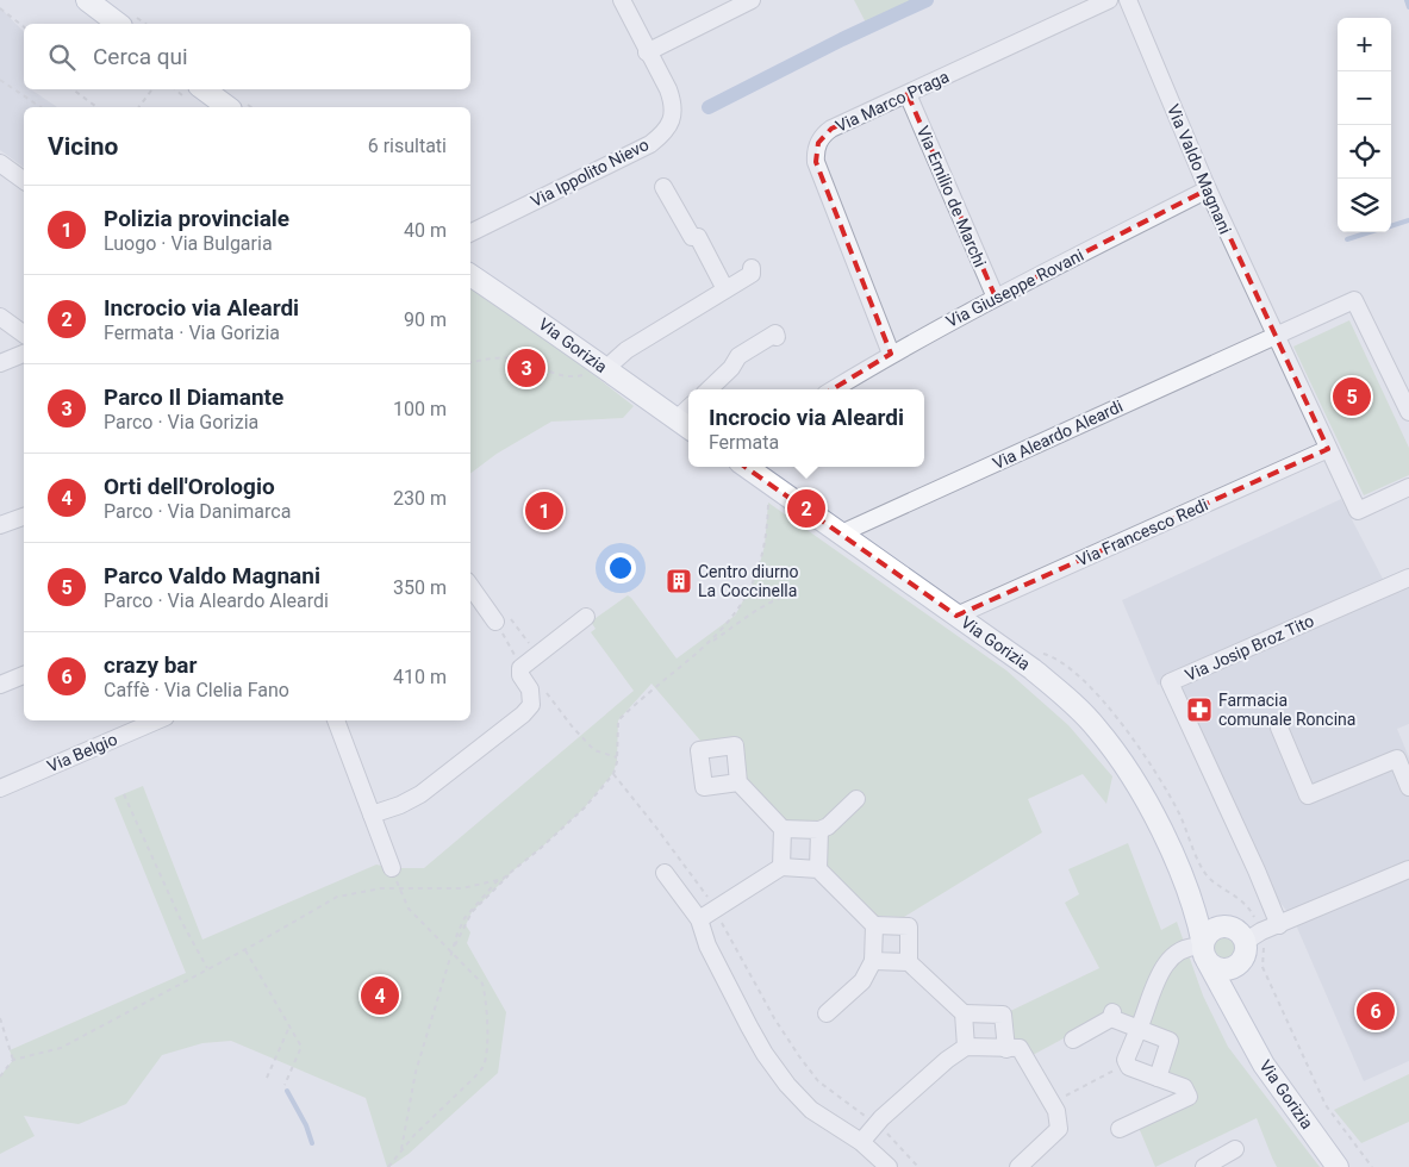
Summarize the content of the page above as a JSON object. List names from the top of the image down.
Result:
{
  "streets": {
    "main road": ["Via Gorizia"],
    "street": [
      "Via Marco Praga",
      "Via Valdo Magnani",
      "Via Ippolito Nievo",
      "Via Emilio de Marchi",
      "Via Giuseppe Rovani",
      "Via Aleardo Aleardi",
      "Via Francesco Redi",
      "Via Josip Broz Tito",
      "Via Belgio"
    ]
  },
  "crossings": [
    ["Via Marco Praga", "Via Emilio de Marchi"],
    ["Via Marco Praga", "Via Giuseppe Rovani"],
    ["Via Valdo Magnani", "Via Giuseppe Rovani"],
    ["Via Valdo Magnani", "Via Aleardo Aleardi"],
    ["Via Emilio de Marchi", "Via Giuseppe Rovani"],
    ["Via Gorizia", "Via Aleardo Aleardi"],
    ["Via Gorizia", "Via Francesco Redi"]
  ],
  "places": {
    "building": ["Centro diurno La Coccinella"],
    "pharmacy": ["Farmacia comunale Roncina"]
  },
  "page": {
    "map_buttons": ["+", "−"],
    "search": "Cerca qui",
    "heading": ["Vicino", "6 risultati"],
    "list": [
      {
        "mark": "1",
        "name": "Polizia provinciale",
        "note": "Luogo · Via Bulgaria",
        "value": "40 m"
      },
      {
        "mark": "2",
        "name": "Incrocio via Aleardi",
        "note": "Fermata · Via Gorizia",
        "value": "90 m"
      },
      {
        "mark": "3",
        "name": "Parco Il Diamante",
        "note": "Parco · Via Gorizia",
        "value": "100 m"
      },
      {
        "mark": "4",
        "name": "Orti dell'Orologio",
        "note": "Parco · Via Danimarca",
        "value": "230 m"
      },
      {
        "mark": "5",
        "name": "Parco Valdo Magnani",
        "note": "Parco · Via Aleardo Aleardi",
        "value": "350 m"
      },
      {
        "mark": "6",
        "name": "crazy bar",
        "note": "Caffè · Via Clelia Fano",
        "value": "410 m"
      }
    ],
    "pins": [
      "3",
      "5",
      "2",
      "1",
      "4",
      "6"
    ],
    "popup": ["Incrocio via Aleardi", "Fermata"]
  }
}
